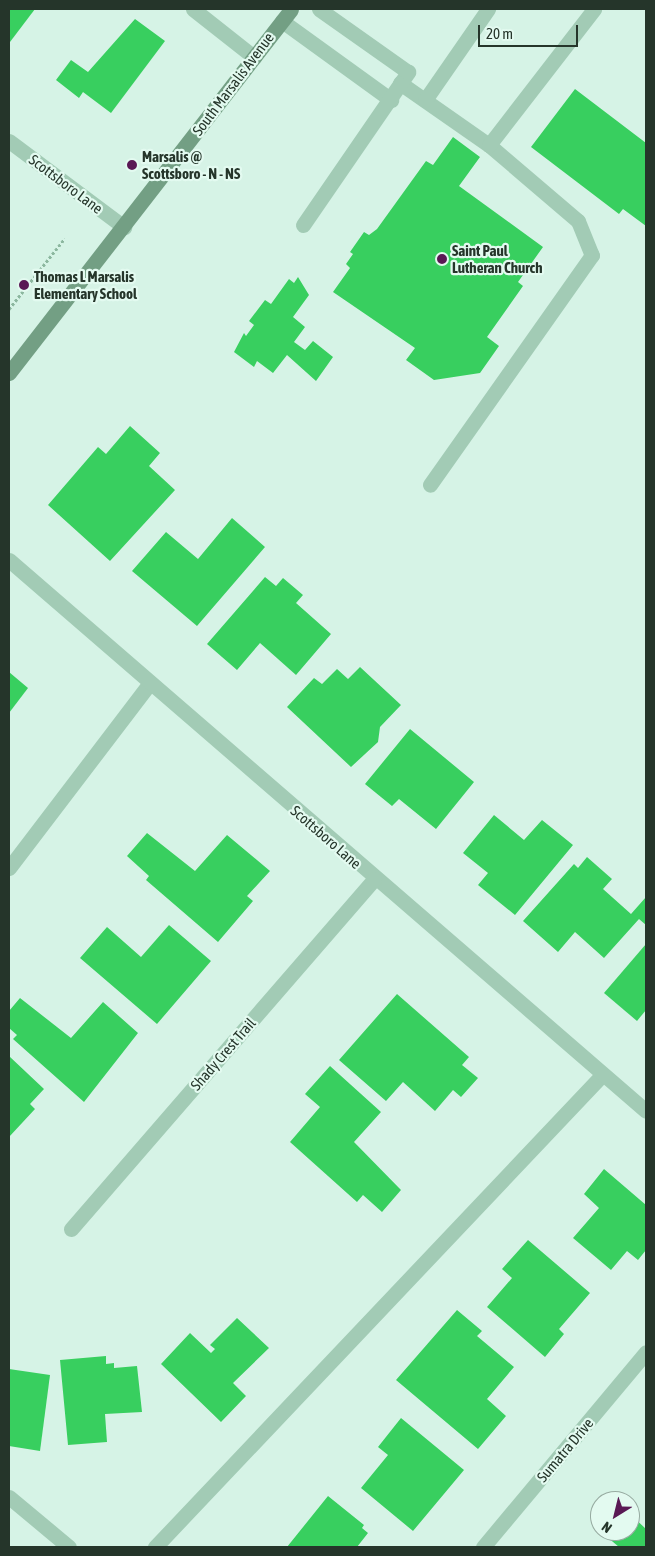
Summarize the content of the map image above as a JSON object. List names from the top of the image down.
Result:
{
  "streets": {
    "street": [
      "South Marsalis Avenue",
      "Scottsboro Lane",
      "Shady Crest Trail",
      "Sumatra Drive"
    ]
  },
  "crossings": [
    ["South Marsalis Avenue", "Scottsboro Lane"],
    ["Scottsboro Lane", "Shady Crest Trail"]
  ],
  "places": ["Marsalis @ Scottsboro - N - NS", "Saint Paul Lutheran Church", "Thomas L Marsalis Elementary School"],
  "scale_bar": "20 m",
  "north": "bottom left"
}
